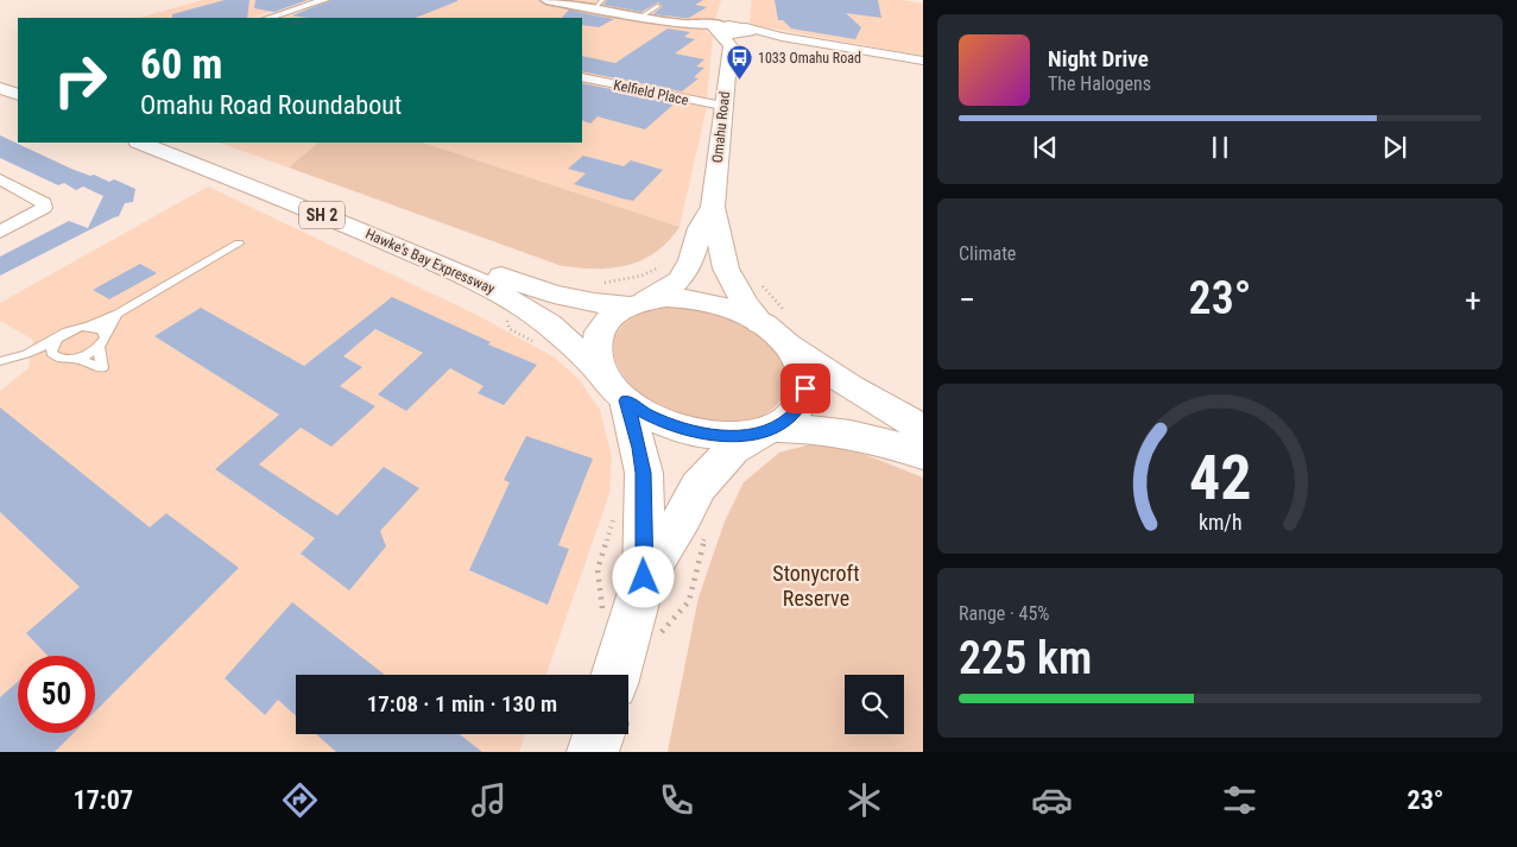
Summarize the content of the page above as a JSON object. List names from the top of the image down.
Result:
{
  "streets": {
    "main road": ["Omahu Road", "SH 2", "Hawke's Bay Expressway"],
    "street": ["Kelfield Place"]
  },
  "crossings": [
    ["Kelfield Place", "Omahu Road"],
    ["Omahu Road", "SH 2"],
    ["Omahu Road", "Hawke's Bay Expressway"],
    ["SH 2", "Hawke's Bay Expressway"]
  ],
  "parks": ["Stonycroft Reserve"],
  "places": {
    "bus stop": ["1033 Omahu Road"]
  },
  "page": {
    "turn": ["60 m", "Omahu Road Roundabout"],
    "song": ["Night Drive", "The Halogens"],
    "tile": [
      "Climate",
      ["Range · 45%", "225 km"]
    ],
    "heat": ["−", "23°", "+"],
    "limit": "50",
    "trip": "17:08 · 1 min · 130 m",
    "tabs": ["17:07", "23°"],
    "gauge": ["42", "km/h"]
  }
}
